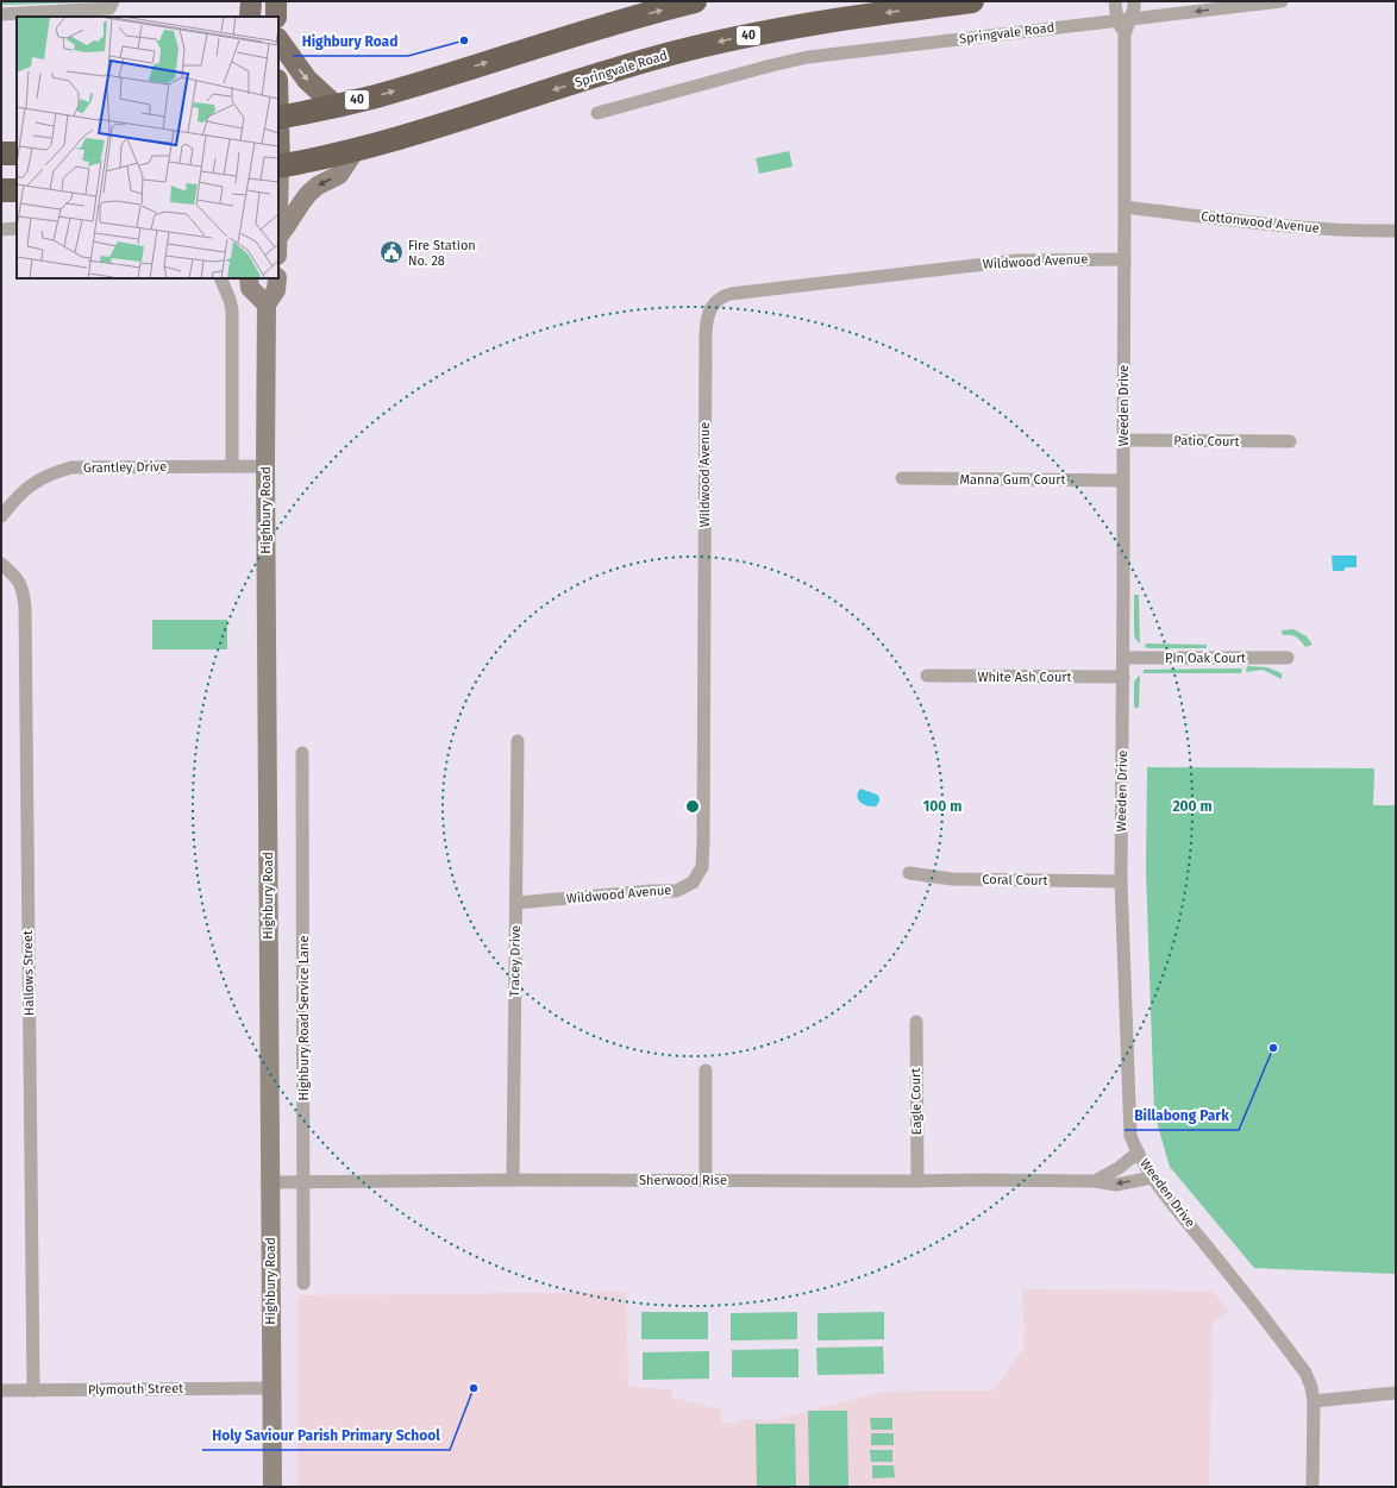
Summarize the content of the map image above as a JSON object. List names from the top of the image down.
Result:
{
  "streets": {
    "highway": ["Springvale Road", "40"],
    "main road": ["Highbury Road"],
    "street": [
      "Cottonwood Avenue",
      "Wildwood Avenue",
      "Weeden Drive",
      "Patio Court",
      "Grantley Drive",
      "Manna Gum Court",
      "Pin Oak Court",
      "White Ash Court",
      "Coral Court",
      "Tracey Drive",
      "Hallows Street",
      "Highbury Road Service Lane",
      "Eagle Court",
      "Sherwood Rise",
      "Plymouth Street"
    ]
  },
  "crossings": [
    ["Springvale Road", "Weeden Drive"],
    ["Cottonwood Avenue", "Weeden Drive"],
    ["Wildwood Avenue", "Weeden Drive"],
    ["Wildwood Avenue", "Tracey Drive"],
    ["Weeden Drive", "Patio Court"],
    ["Weeden Drive", "Manna Gum Court"],
    ["Weeden Drive", "Pin Oak Court"],
    ["Weeden Drive", "White Ash Court"],
    ["Weeden Drive", "Coral Court"],
    ["Weeden Drive", "Sherwood Rise"],
    ["Grantley Drive", "Highbury Road"],
    ["Highbury Road", "Sherwood Rise"],
    ["Highbury Road", "Plymouth Street"],
    ["Tracey Drive", "Sherwood Rise"],
    ["Hallows Street", "Plymouth Street"],
    ["Highbury Road Service Lane", "Sherwood Rise"],
    ["Eagle Court", "Sherwood Rise"]
  ],
  "places": {
    "other": ["Highbury Road", "Billabong Park", "Holy Saviour Parish Primary School"],
    "public building": ["Fire Station No. 28"]
  },
  "rings": ["100 m", "200 m"]
}
